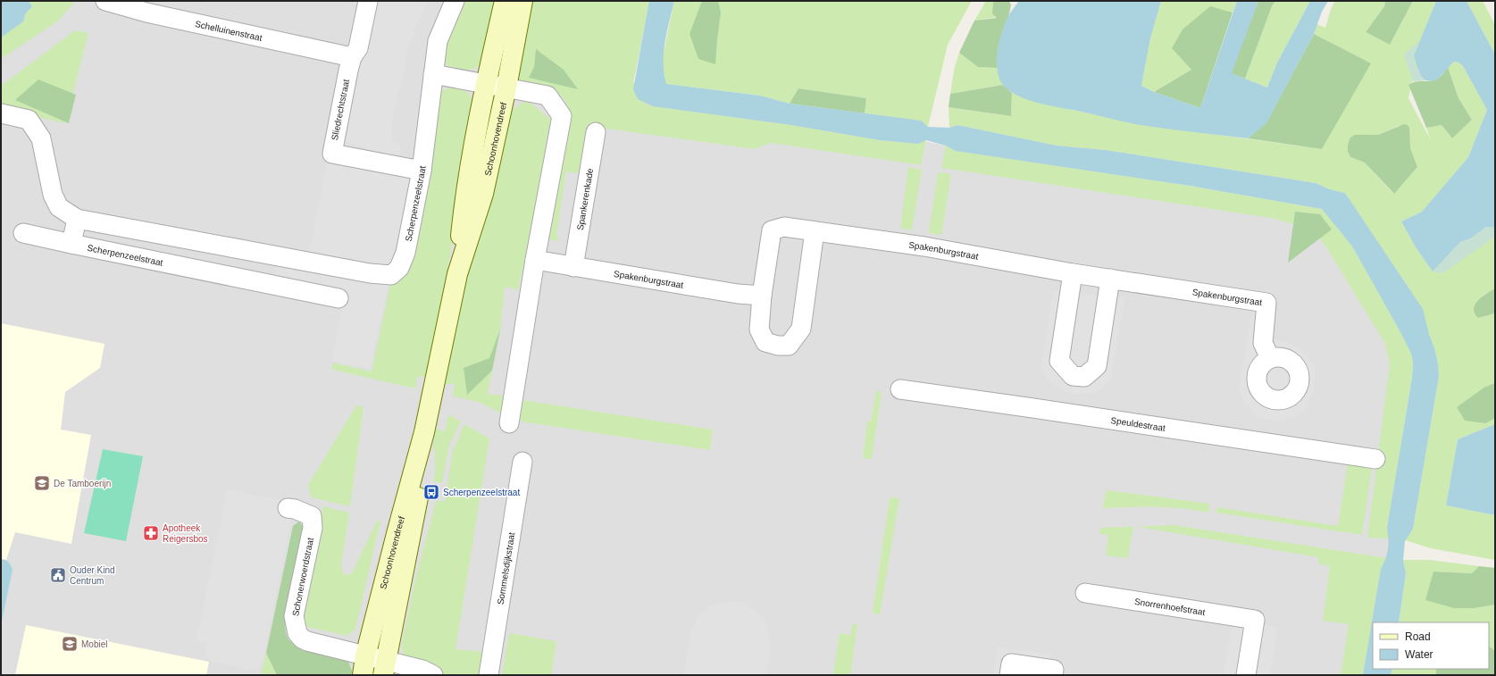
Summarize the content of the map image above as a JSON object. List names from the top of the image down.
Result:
{
  "streets": {
    "street": [
      "Schelluinenstraat",
      "Sliedrechtstraat",
      "Schoonhovendreef",
      "Spankerenkade",
      "Scherpenzeelstraat",
      "Spakenburgstraat",
      "Speuldestraat",
      "Sommelsdijkstraat",
      "Schonerwoerdstraat",
      "Snorrenhoefstraat"
    ]
  },
  "crossings": [
    ["Schelluinenstraat", "Sliedrechtstraat"],
    ["Sliedrechtstraat", "Scherpenzeelstraat"],
    ["Schoonhovendreef", "Schonerwoerdstraat"],
    ["Spankerenkade", "Spakenburgstraat"]
  ],
  "places": {
    "school or university": ["De Tamboerijn", "Mobiel"],
    "bus stop": ["Scherpenzeelstraat"],
    "pharmacy": ["Apotheek Reigersbos"],
    "public building": ["Ouder Kind Centrum"]
  },
  "legend": ["Road", "Water"]
}
